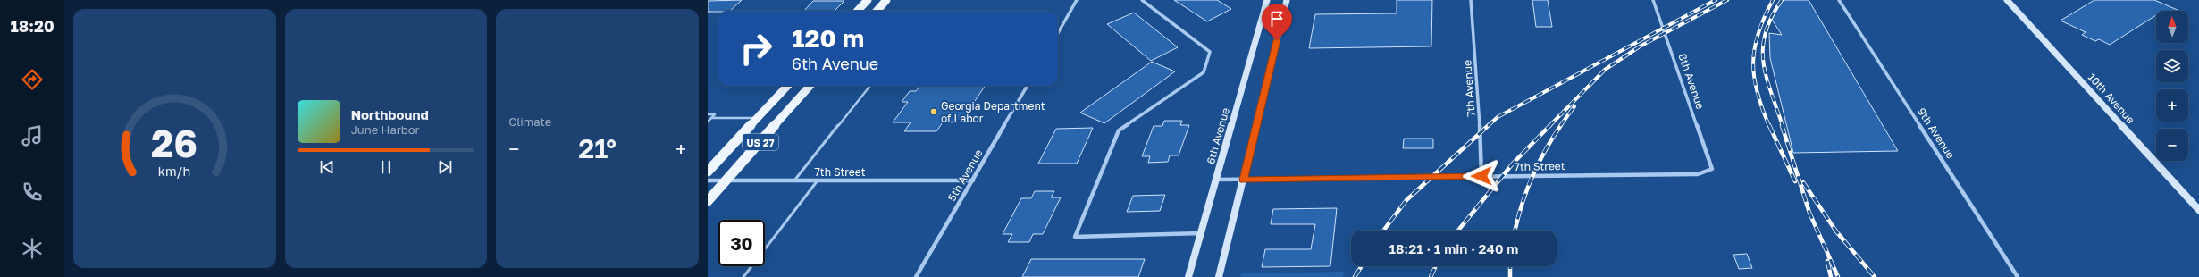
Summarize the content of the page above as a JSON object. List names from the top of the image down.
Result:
{
  "streets": {
    "main road": ["10th Avenue", "6th Avenue", "US 27"],
    "street": [
      "8th Avenue",
      "7th Avenue",
      "9th Avenue",
      "7th Street",
      "5th Avenue"
    ]
  },
  "crossings": [
    ["8th Avenue", "7th Street"],
    ["7th Avenue", "7th Street"],
    ["6th Avenue", "7th Street"],
    ["US 27", "7th Street"],
    ["7th Street", "5th Avenue"]
  ],
  "places": ["Georgia Department of Labor"],
  "north": "top",
  "page": {
    "tabs": "18:20",
    "tile": "Climate",
    "map_buttons": ["+", "−"],
    "turn": ["120 m", "6th Avenue"],
    "song": ["Northbound", "June Harbor"],
    "heat": ["−", "21°", "+"],
    "limit": "30",
    "trip": "18:21 · 1 min · 240 m",
    "gauge": ["26", "km/h"]
  }
}
